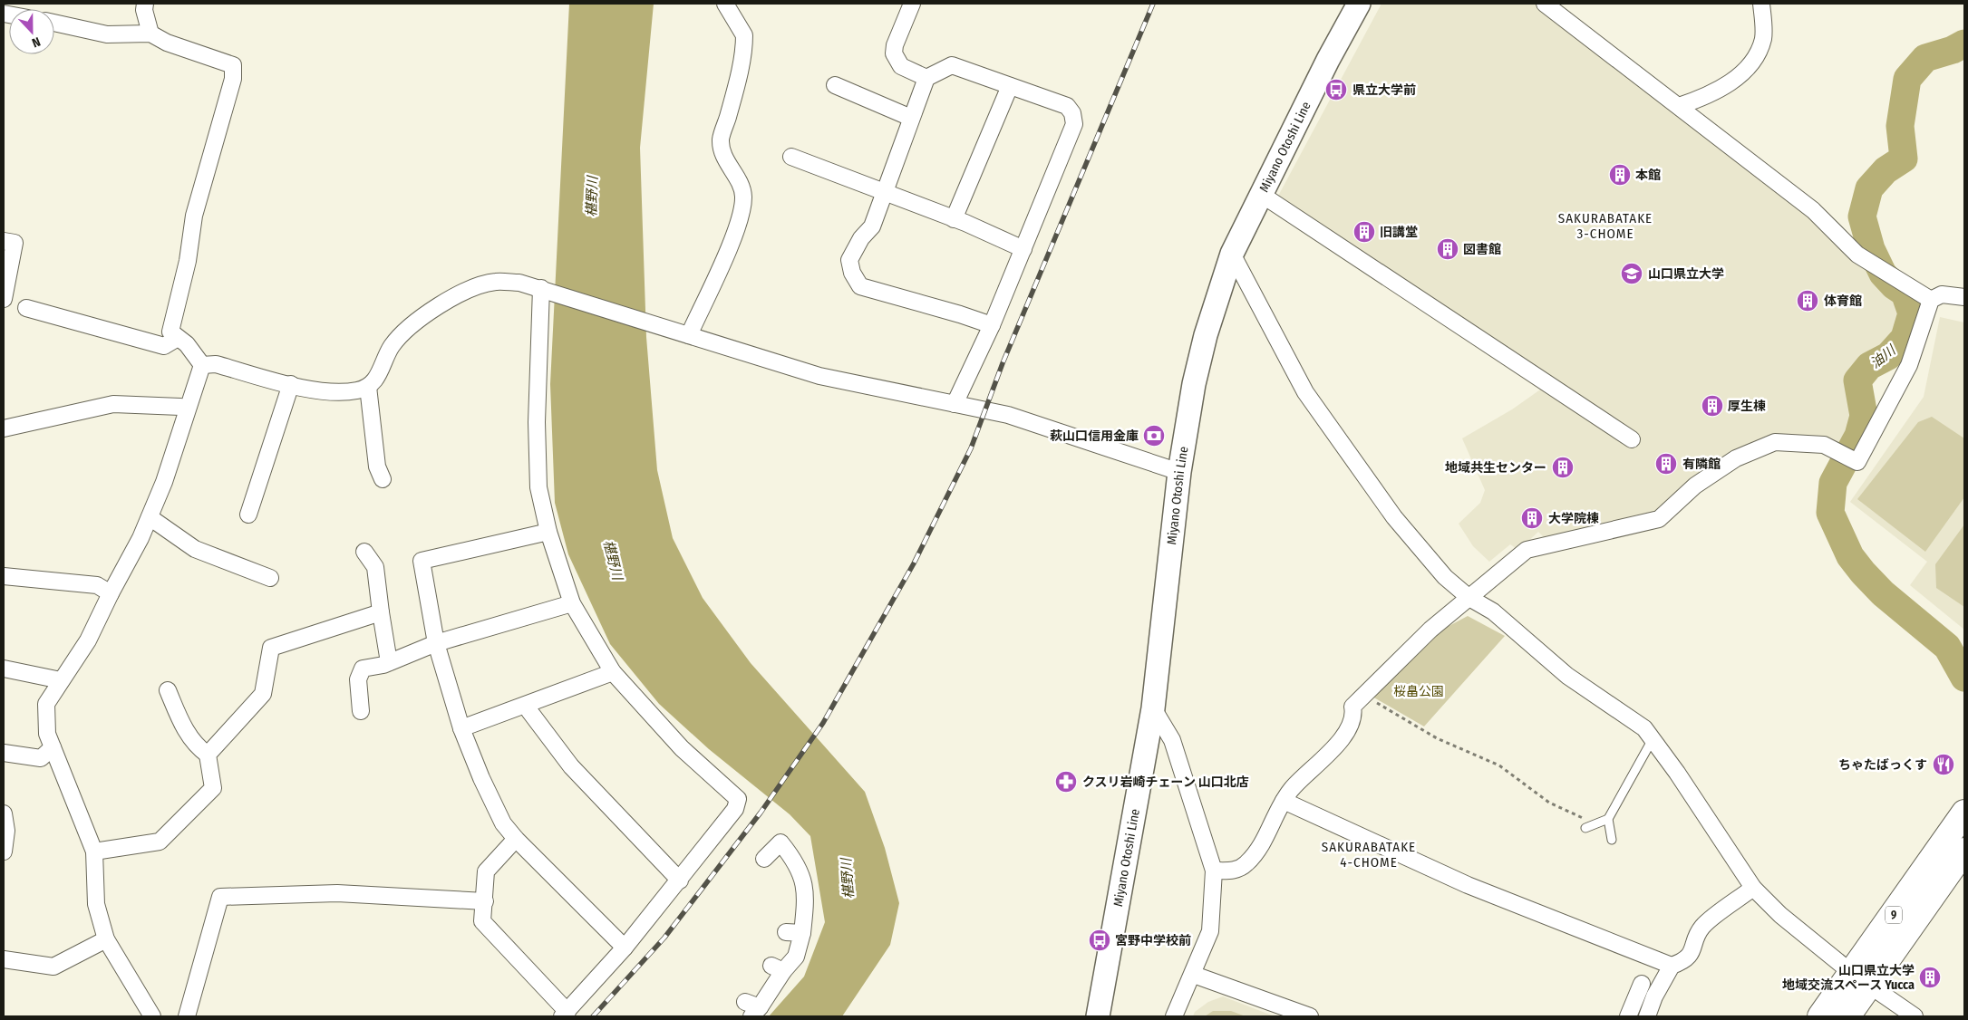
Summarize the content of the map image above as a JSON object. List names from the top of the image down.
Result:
{
  "streets": {
    "highway": ["9"],
    "main road": ["Miyano Otoshi Line"]
  },
  "districts": ["SAKURABATAKE 3-CHOME", "SAKURABATAKE 4-CHOME"],
  "water": ["椹野川", "油川"],
  "parks": ["桜畠公園"],
  "places": {
    "bus stop": ["県立大学前", "宮野中学校前"],
    "building": [
      "本館",
      "旧講堂",
      "図書館",
      "体育館",
      "厚生棟",
      "有隣館",
      "地域共生センター",
      "大学院棟",
      "山口県立大学 地域交流スペース Yucca"
    ],
    "school or university": ["山口県立大学"],
    "bank": ["萩山口信用金庫"],
    "restaurant": ["ちゃたばっくす"],
    "pharmacy": ["クスリ岩崎チェーン 山口北店"]
  },
  "north": "bottom"
}
